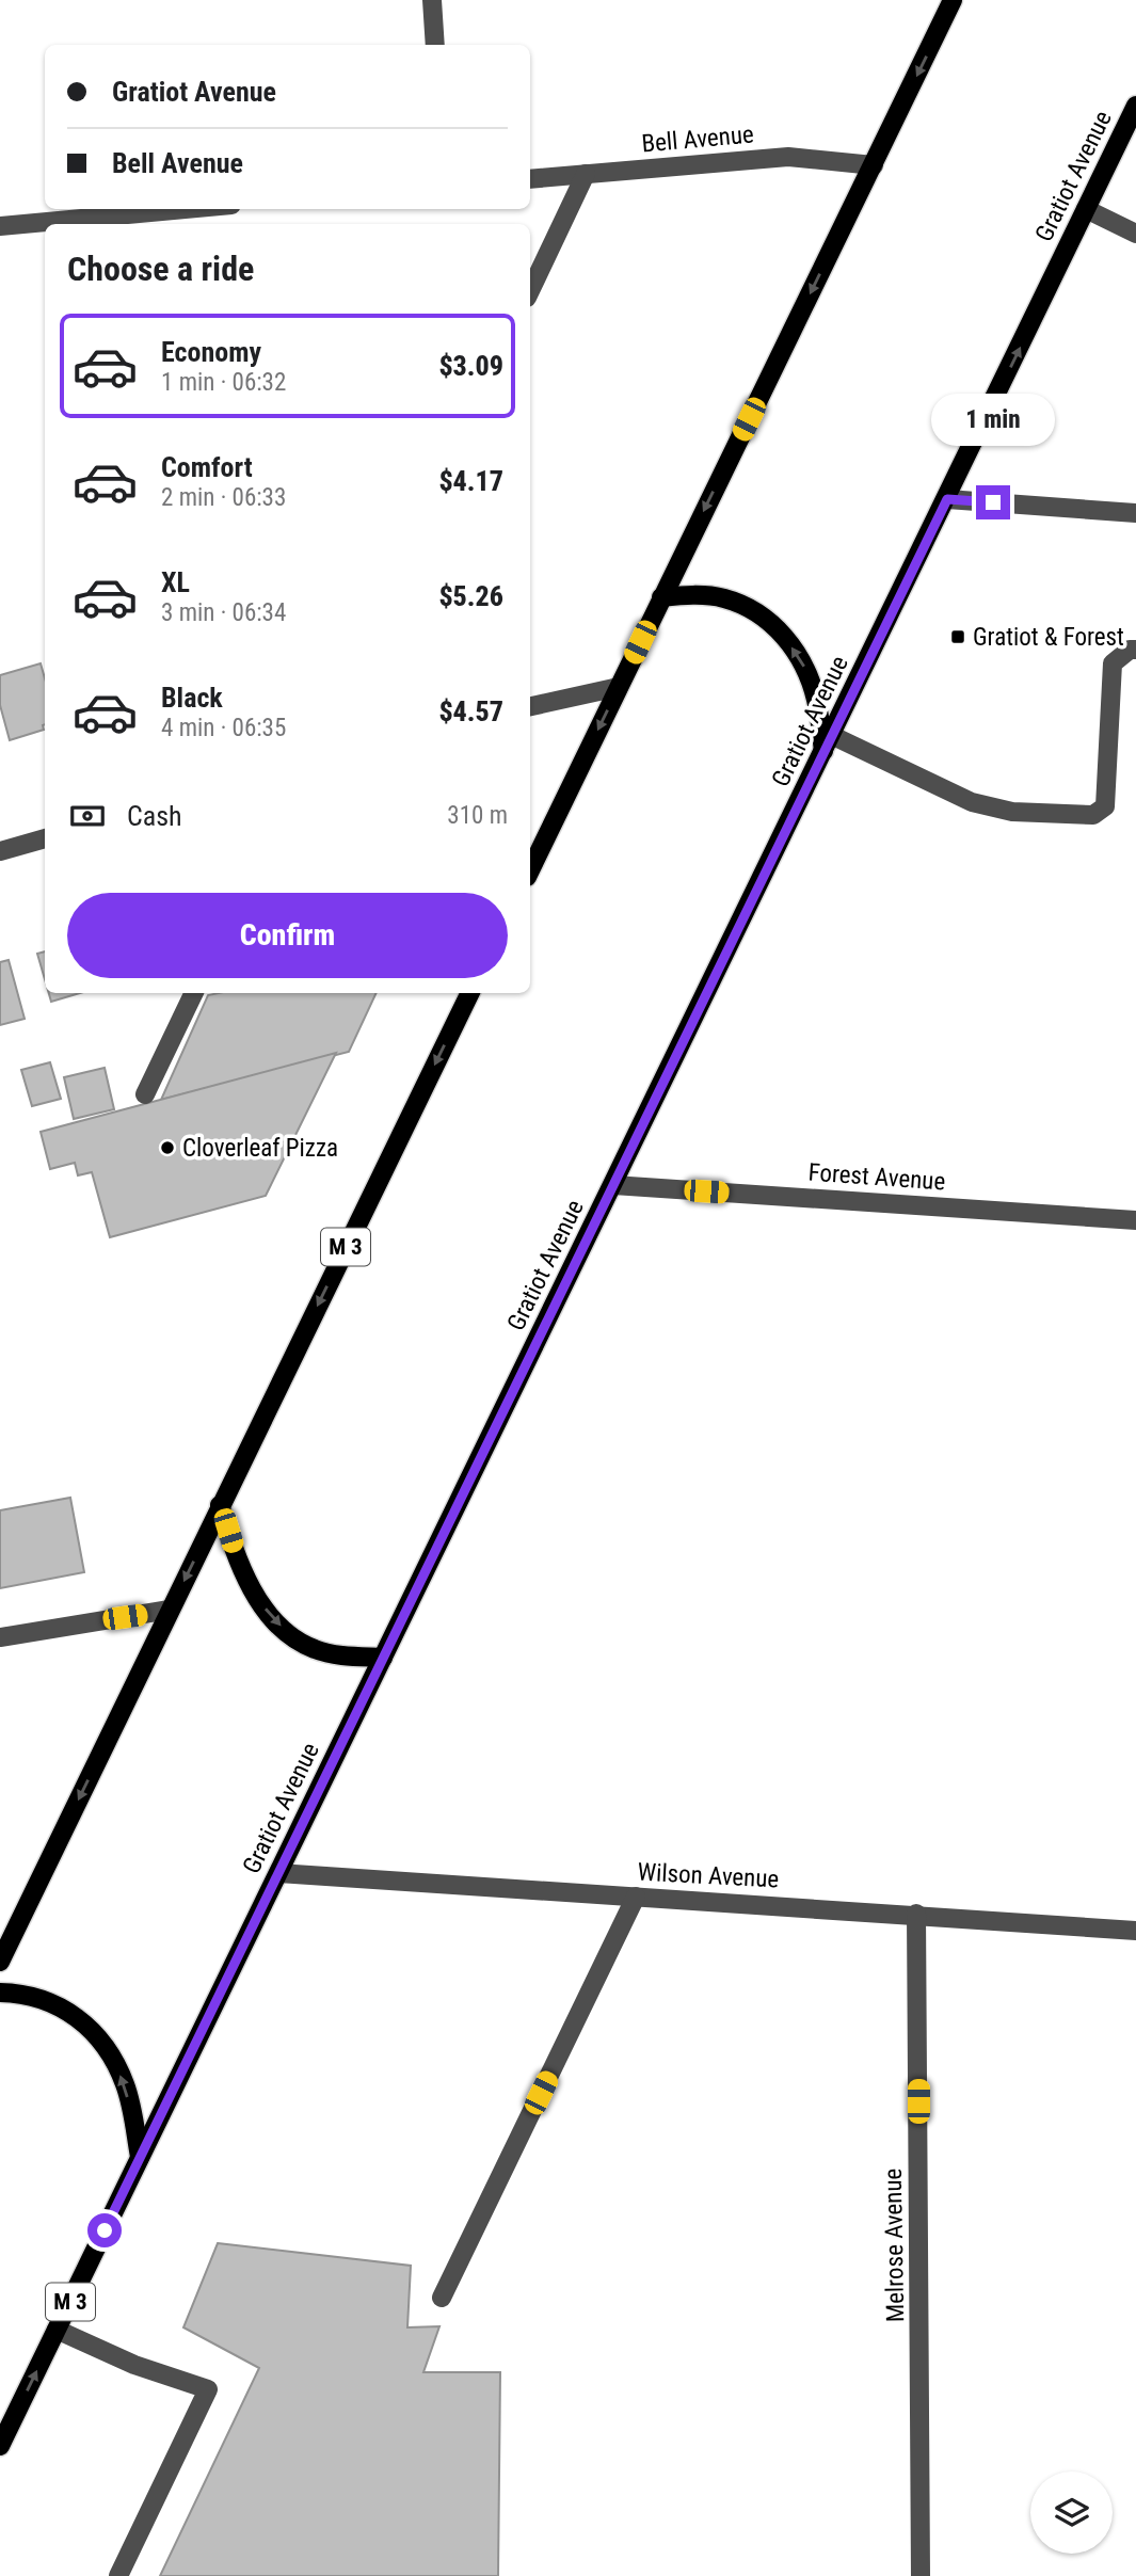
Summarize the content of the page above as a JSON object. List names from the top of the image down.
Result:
{
  "streets": {
    "main road": ["Gratiot Avenue", "M 3"],
    "street": [
      "Bell Avenue",
      "Forest Avenue",
      "Wilson Avenue",
      "Melrose Avenue"
    ]
  },
  "crossings": [
    ["Gratiot Avenue", "Forest Avenue"],
    ["Gratiot Avenue", "Wilson Avenue"],
    ["Wilson Avenue", "Melrose Avenue"]
  ],
  "places": {
    "transit": ["Gratiot & Forest"],
    "other": ["Cloverleaf Pizza"]
  },
  "page": {
    "banner": ["Gratiot Avenue", "Bell Avenue"],
    "heading": "Choose a ride",
    "list": [
      {
        "name": "Economy",
        "note": "1 min · 06:32",
        "value": "$3.09"
      },
      {
        "name": "Comfort",
        "note": "2 min · 06:33",
        "value": "$4.17"
      },
      {
        "name": "XL",
        "note": "3 min · 06:34",
        "value": "$5.26"
      },
      {
        "name": "Black",
        "note": "4 min · 06:35",
        "value": "$4.57"
      }
    ],
    "bubble": "1 min",
    "pay": ["Cash", "310 m"],
    "buttons": "Confirm"
  }
}
